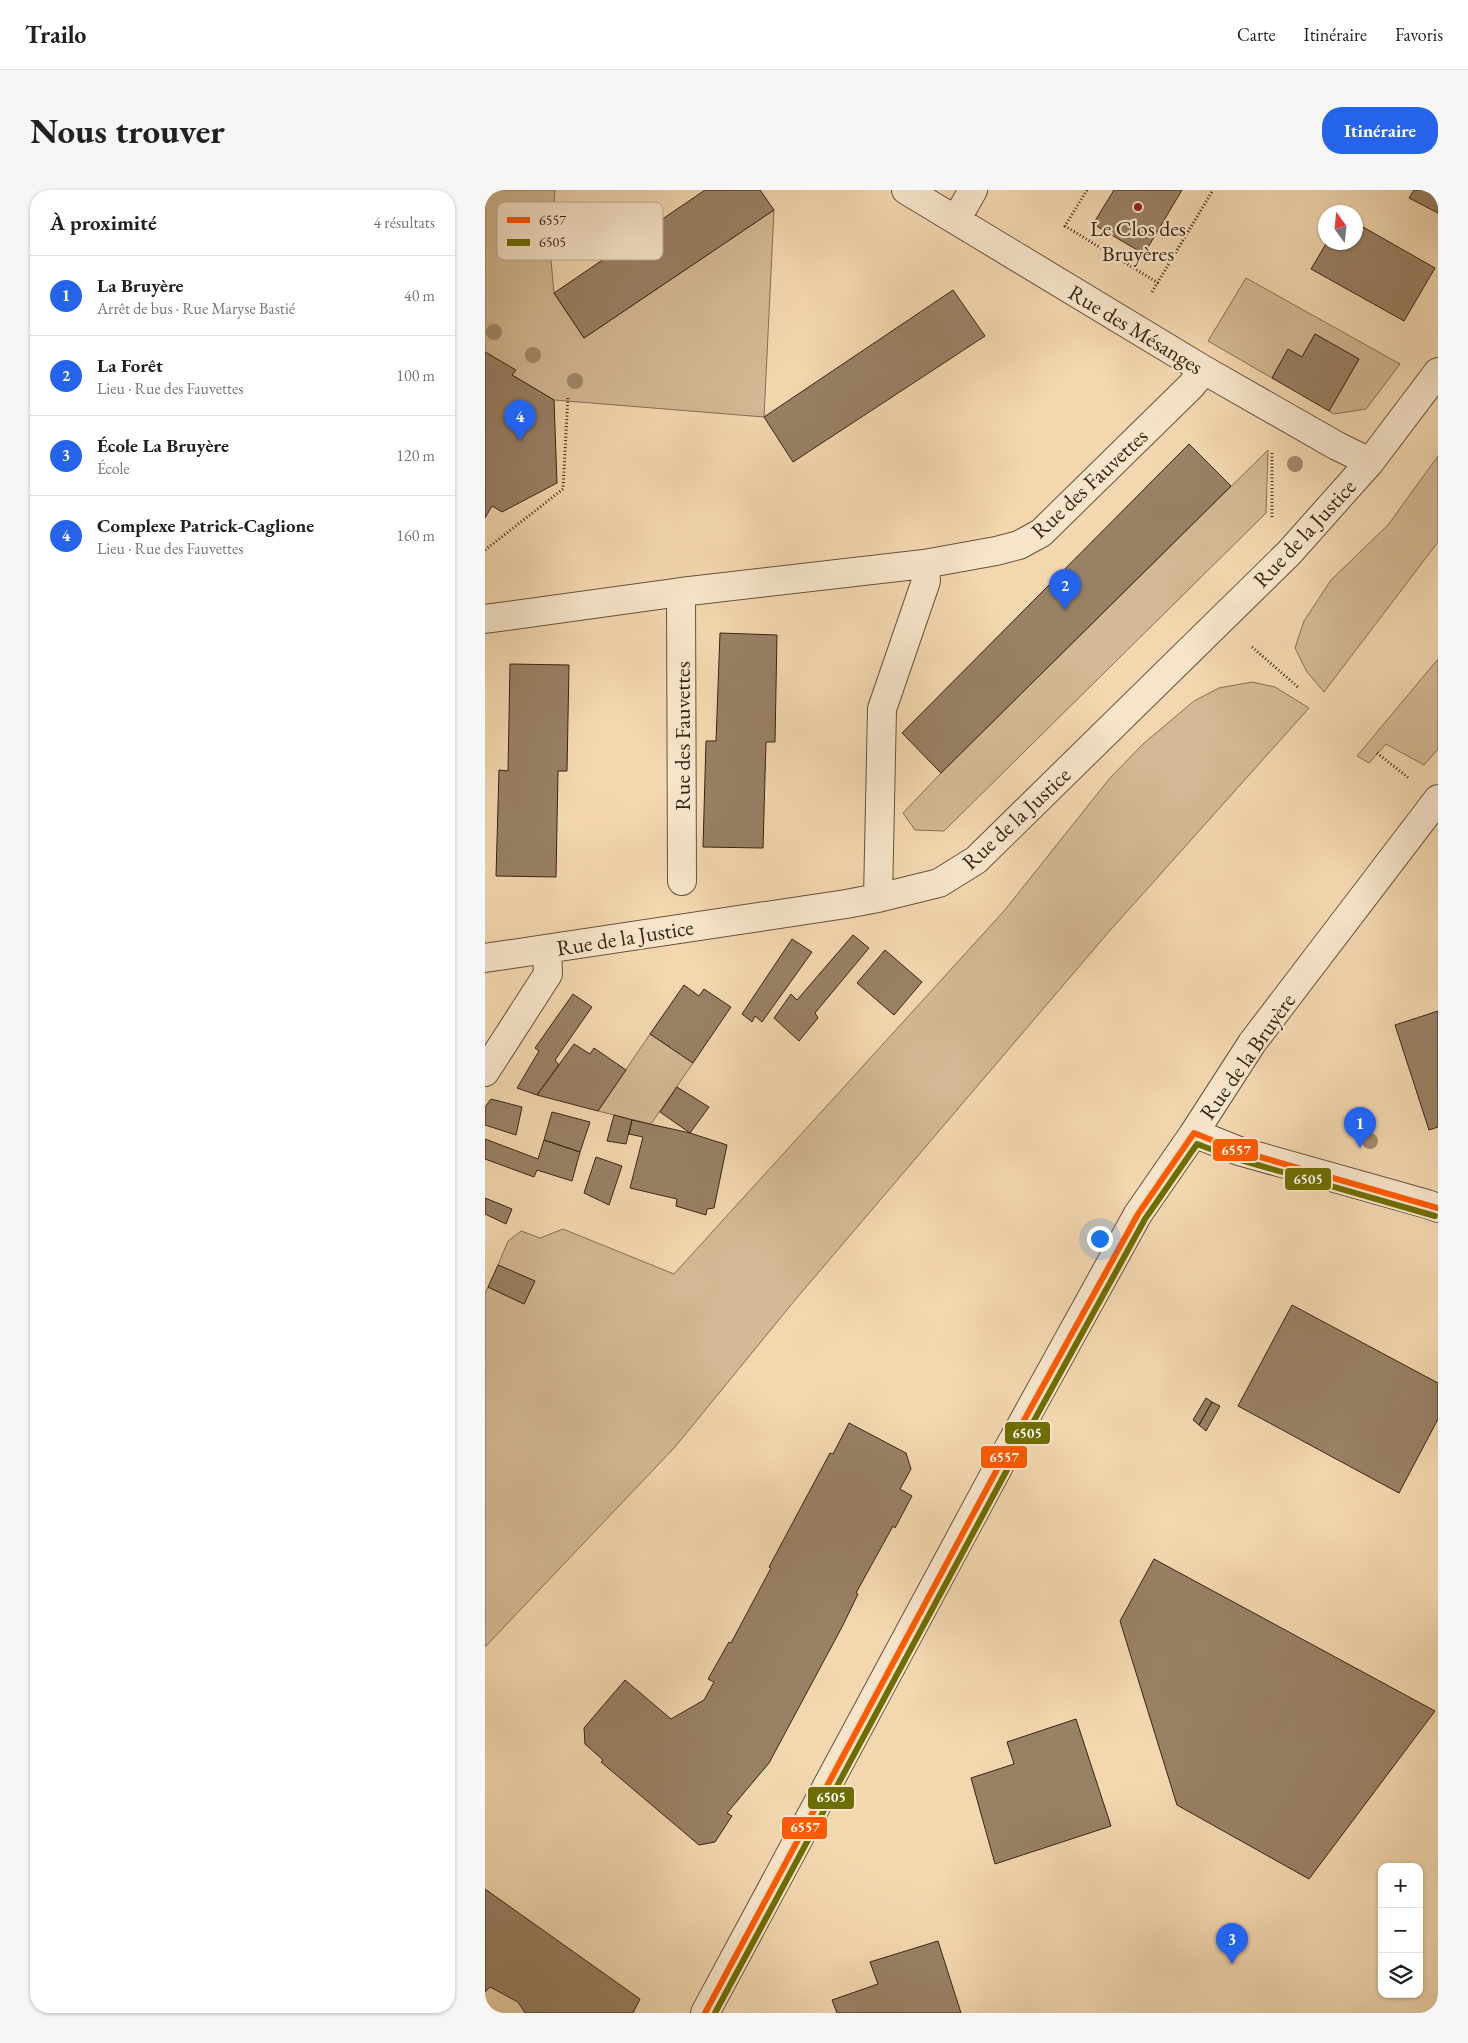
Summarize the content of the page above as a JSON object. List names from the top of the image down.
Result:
{
  "streets": {
    "street": [
      "Rue des Mésanges",
      "Rue des Fauvettes",
      "Rue de la Justice",
      "Rue de la Bruyère"
    ]
  },
  "crossings": [
    ["Rue des Mésanges", "Rue des Fauvettes"],
    ["Rue des Mésanges", "Rue de la Justice"]
  ],
  "places": ["Le Clos des Bruyères"],
  "lines": ["transit line 6557", "transit line 6505"],
  "legend": ["6557", "6505"],
  "north": "top",
  "page": {
    "header": "Trailo",
    "nav": ["Carte", "Itinéraire", "Favoris"],
    "buttons": "Itinéraire",
    "title": "Nous trouver",
    "heading": ["À proximité", "4 résultats"],
    "list": [
      {
        "mark": "1",
        "name": "La Bruyère",
        "note": "Arrêt de bus · Rue Maryse Bastié",
        "value": "40 m"
      },
      {
        "mark": "2",
        "name": "La Forêt",
        "note": "Lieu · Rue des Fauvettes",
        "value": "100 m"
      },
      {
        "mark": "3",
        "name": "École La Bruyère",
        "note": "École",
        "value": "120 m"
      },
      {
        "mark": "4",
        "name": "Complexe Patrick-Caglione",
        "note": "Lieu · Rue des Fauvettes",
        "value": "160 m"
      }
    ],
    "pins": [
      "4",
      "2",
      "1",
      "3"
    ],
    "map_buttons": ["+", "−"]
  }
}
